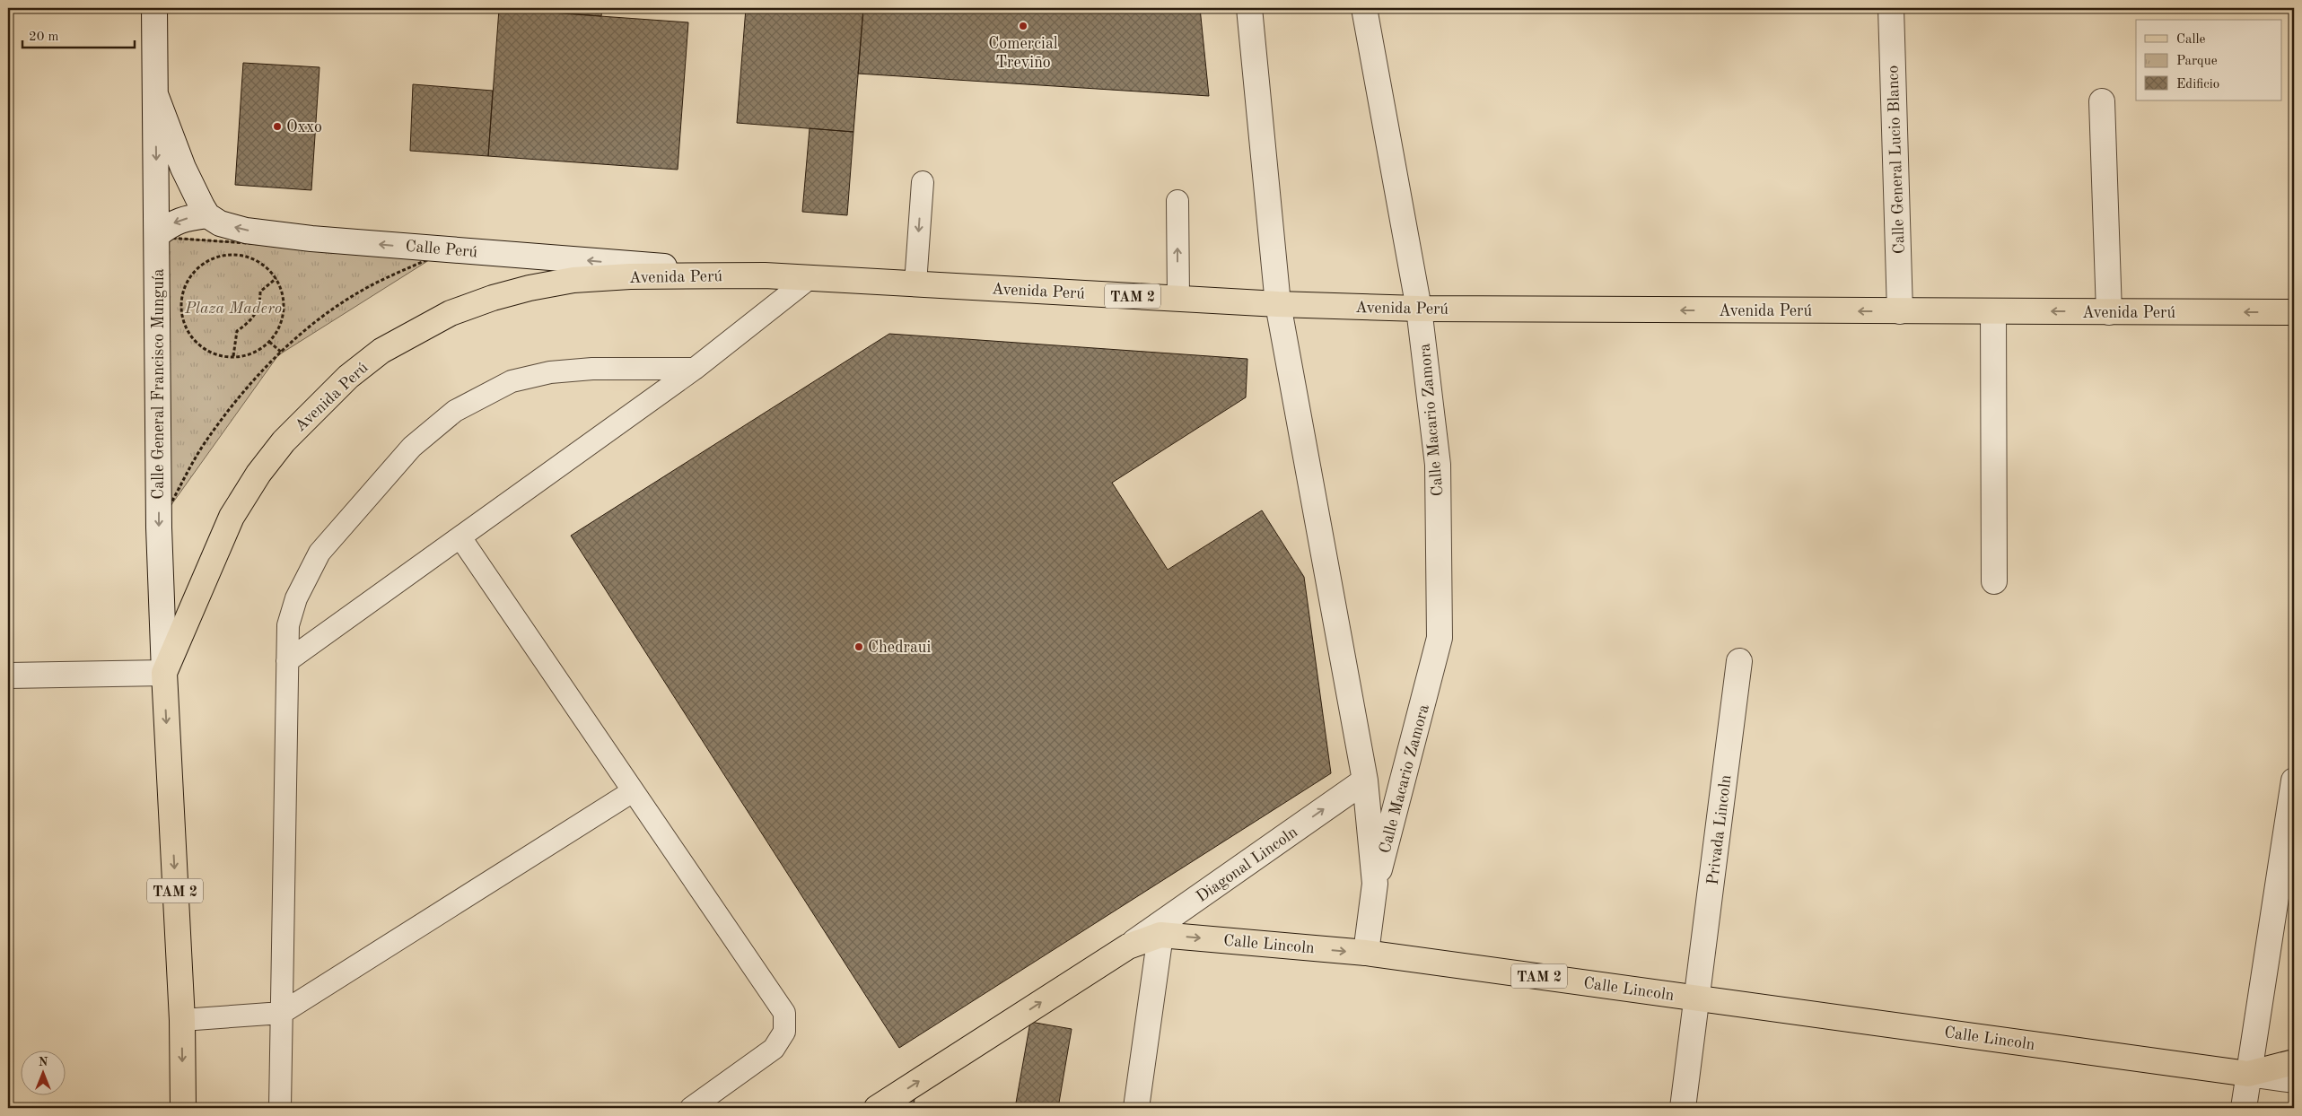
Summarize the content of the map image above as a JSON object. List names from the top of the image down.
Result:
{
  "streets": {
    "main road": ["Avenida Perú", "TAM 2", "Calle Lincoln"],
    "street": [
      "Calle General Lucio Blanco",
      "Calle Perú",
      "Calle General Francisco Munguía",
      "Calle Macario Zamora",
      "Privada Lincoln",
      "Diagonal Lincoln"
    ]
  },
  "crossings": [
    ["Calle General Lucio Blanco", "Avenida Perú"],
    ["Calle Perú", "Avenida Perú"],
    ["Avenida Perú", "TAM 2"],
    ["Avenida Perú", "Calle General Francisco Munguía"],
    ["Avenida Perú", "Calle Macario Zamora"],
    ["TAM 2", "Calle General Francisco Munguía"],
    ["TAM 2", "Calle Lincoln"],
    ["Calle Macario Zamora", "Diagonal Lincoln"],
    ["Calle Macario Zamora", "Calle Lincoln"],
    ["Privada Lincoln", "Calle Lincoln"],
    ["Diagonal Lincoln", "Calle Lincoln"]
  ],
  "one_way": ["Calle Perú", "Calle General Francisco Munguía", "Diagonal Lincoln"],
  "parks": ["Plaza Madero"],
  "places": ["Comercial Treviño", "Oxxo", "Chedraui"],
  "legend": ["Calle", "Parque", "Edificio"],
  "scale_bar": "20 m",
  "north": "top"
}
